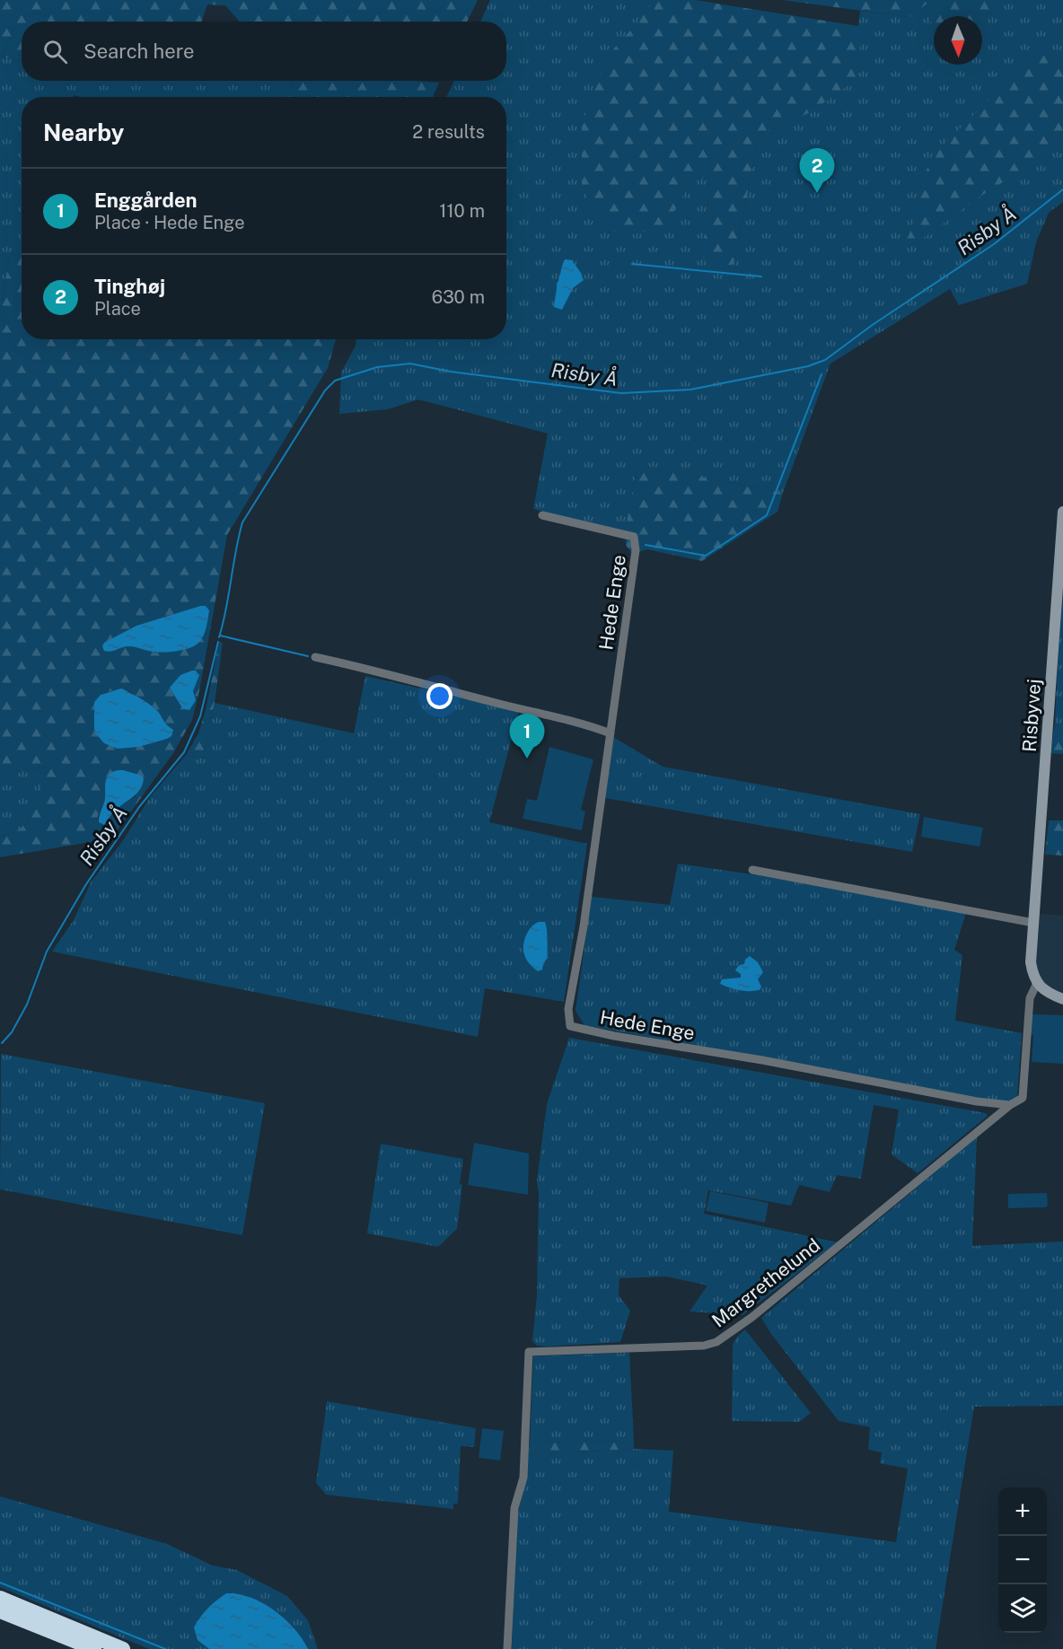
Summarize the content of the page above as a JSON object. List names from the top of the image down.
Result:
{
  "streets": {
    "street": ["Hede Enge", "Risbyvej", "Margrethelund"]
  },
  "crossings": [
    ["Hede Enge", "Margrethelund"],
    ["Risbyvej", "Margrethelund"]
  ],
  "water": ["Risby Å"],
  "north": "bottom",
  "page": {
    "search": "Search here",
    "heading": ["Nearby", "2 results"],
    "pins": ["2", "1"],
    "list": [
      {
        "mark": "1",
        "name": "Enggården",
        "note": "Place · Hede Enge",
        "value": "110 m"
      },
      {
        "mark": "2",
        "name": "Tinghøj",
        "note": "Place",
        "value": "630 m"
      }
    ],
    "map_buttons": ["+", "−"]
  }
}
